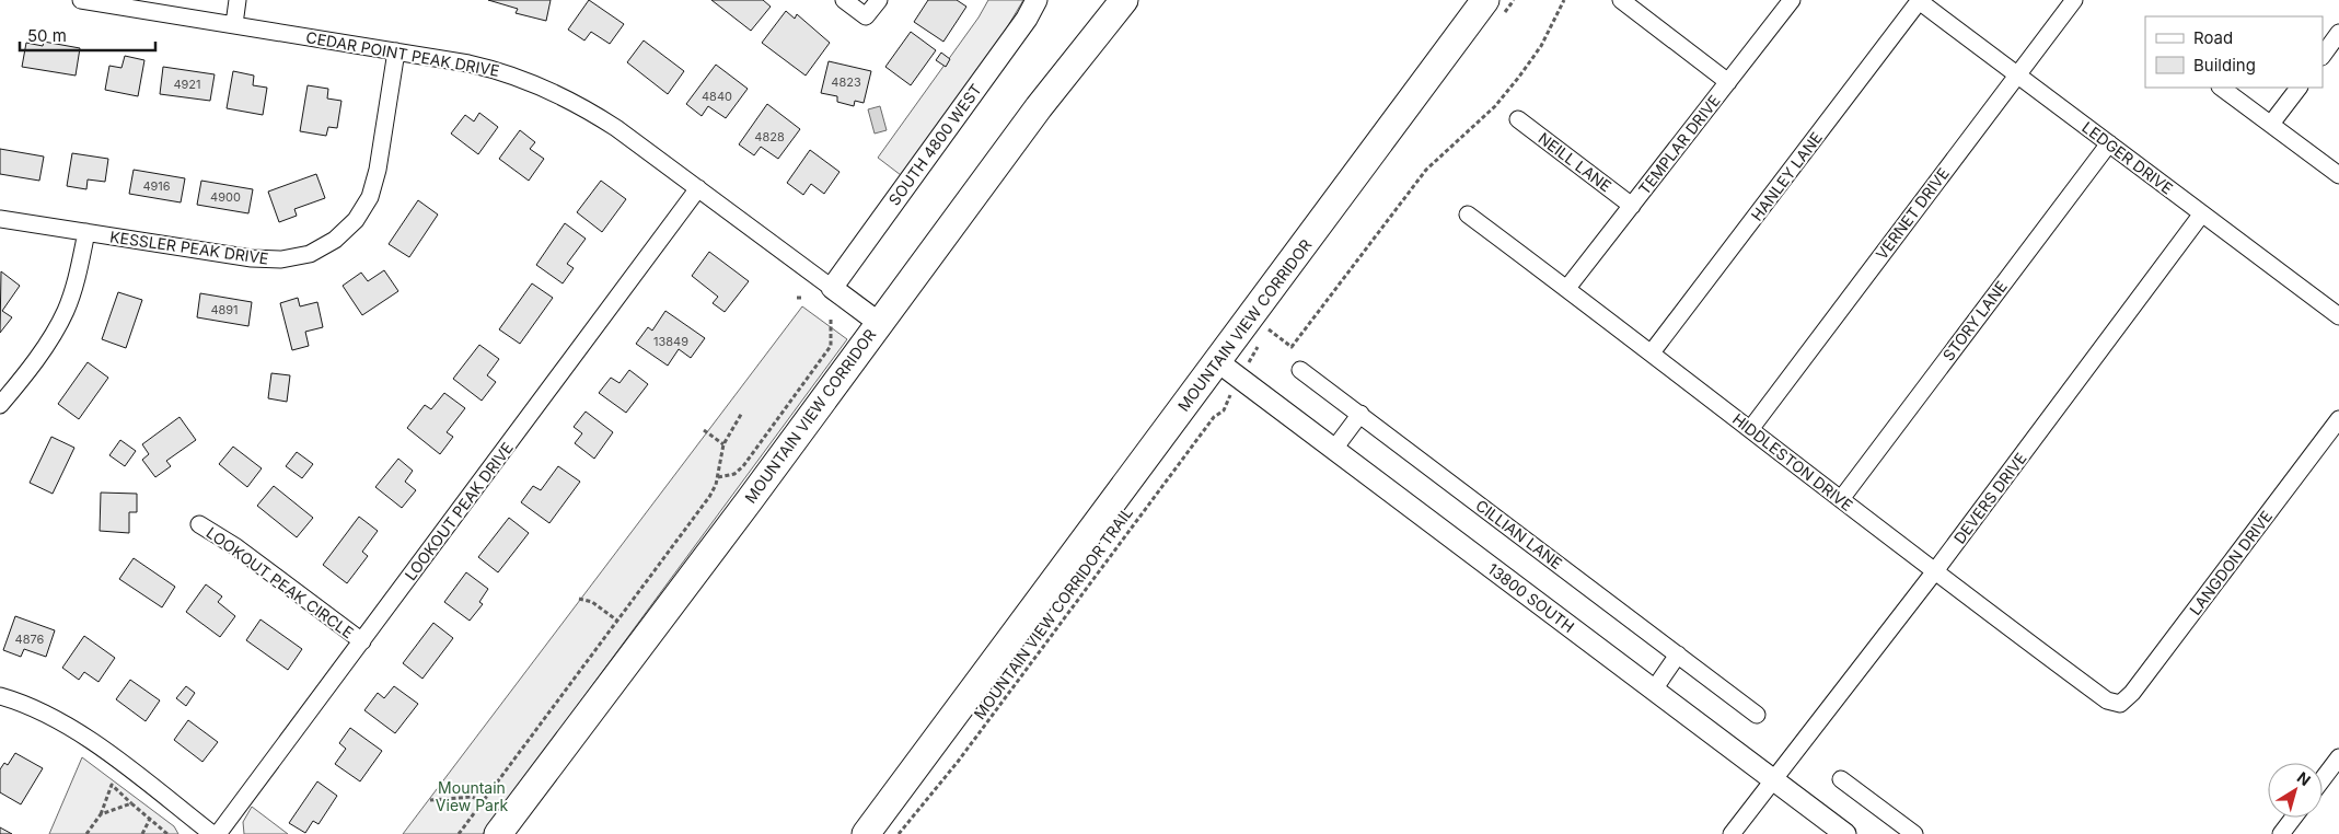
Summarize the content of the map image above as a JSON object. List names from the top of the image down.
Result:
{
  "streets": {
    "highway": ["MOUNTAIN VIEW CORRIDOR"],
    "street": [
      "CEDAR POINT PEAK DRIVE",
      "SOUTH 4800 WEST",
      "TEMPLAR DRIVE",
      "LEDGER DRIVE",
      "NEILL LANE",
      "HANLEY LANE",
      "VERNET DRIVE",
      "KESSLER PEAK DRIVE",
      "STORY LANE",
      "HIDDLESTON DRIVE",
      "DEVERS DRIVE",
      "LOOKOUT PEAK DRIVE",
      "CILLIAN LANE",
      "LANGDON DRIVE",
      "LOOKOUT PEAK CIRCLE",
      "13800 SOUTH"
    ],
    "path": ["MOUNTAIN VIEW CORRIDOR TRAIL"]
  },
  "crossings": [
    ["CEDAR POINT PEAK DRIVE", "SOUTH 4800 WEST"],
    ["CEDAR POINT PEAK DRIVE", "KESSLER PEAK DRIVE"],
    ["CEDAR POINT PEAK DRIVE", "MOUNTAIN VIEW CORRIDOR"],
    ["CEDAR POINT PEAK DRIVE", "LOOKOUT PEAK DRIVE"],
    ["TEMPLAR DRIVE", "NEILL LANE"],
    ["TEMPLAR DRIVE", "HIDDLESTON DRIVE"],
    ["LEDGER DRIVE", "HANLEY LANE"],
    ["LEDGER DRIVE", "VERNET DRIVE"],
    ["LEDGER DRIVE", "STORY LANE"],
    ["LEDGER DRIVE", "DEVERS DRIVE"],
    ["HANLEY LANE", "HIDDLESTON DRIVE"],
    ["VERNET DRIVE", "HIDDLESTON DRIVE"],
    ["STORY LANE", "HIDDLESTON DRIVE"],
    ["MOUNTAIN VIEW CORRIDOR", "13800 SOUTH"],
    ["HIDDLESTON DRIVE", "DEVERS DRIVE"],
    ["HIDDLESTON DRIVE", "LANGDON DRIVE"],
    ["DEVERS DRIVE", "13800 SOUTH"],
    ["LOOKOUT PEAK DRIVE", "LOOKOUT PEAK CIRCLE"]
  ],
  "parks": ["Mountain View Park"],
  "house_numbers": [
    "4823",
    "4921",
    "4840",
    "4828",
    "4916",
    "4900",
    "4891",
    "13849",
    "4876"
  ],
  "legend": ["Road", "Building"],
  "scale_bar": "50 m",
  "north": "top right"
}
